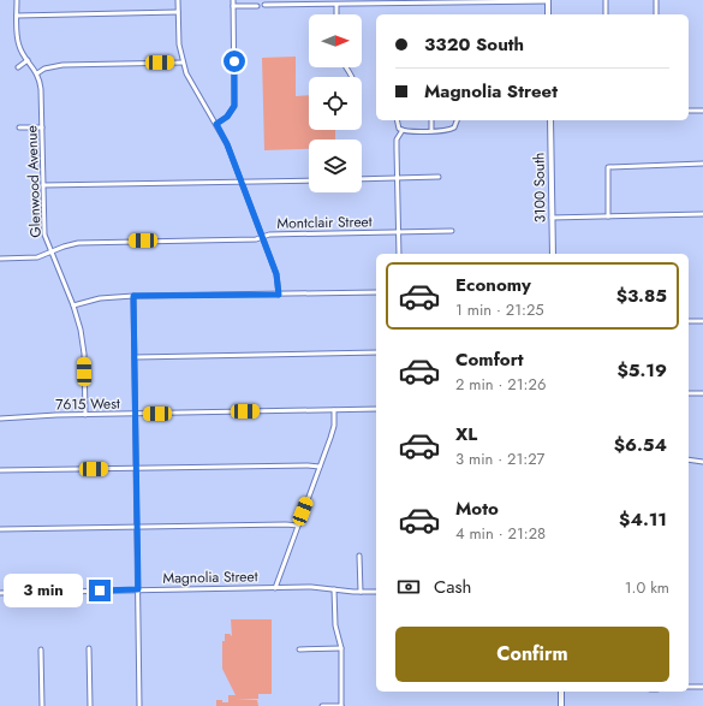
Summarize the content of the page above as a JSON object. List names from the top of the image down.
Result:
{
  "streets": {
    "street": [
      "Glenwood Avenue",
      "3100 South",
      "Montclair Street",
      "7615 West",
      "Magnolia Street"
    ]
  },
  "crossings": [
    ["Glenwood Avenue", "Montclair Street"],
    ["Glenwood Avenue", "7615 West"]
  ],
  "north": "right",
  "page": {
    "banner": ["3320 South", "Magnolia Street"],
    "list": [
      {
        "name": "Economy",
        "note": "1 min · 21:25",
        "value": "$3.85"
      },
      {
        "name": "Comfort",
        "note": "2 min · 21:26",
        "value": "$5.19"
      },
      {
        "name": "XL",
        "note": "3 min · 21:27",
        "value": "$6.54"
      },
      {
        "name": "Moto",
        "note": "4 min · 21:28",
        "value": "$4.11"
      }
    ],
    "pay": ["Cash", "1.0 km"],
    "bubble": "3 min",
    "buttons": "Confirm"
  }
}
